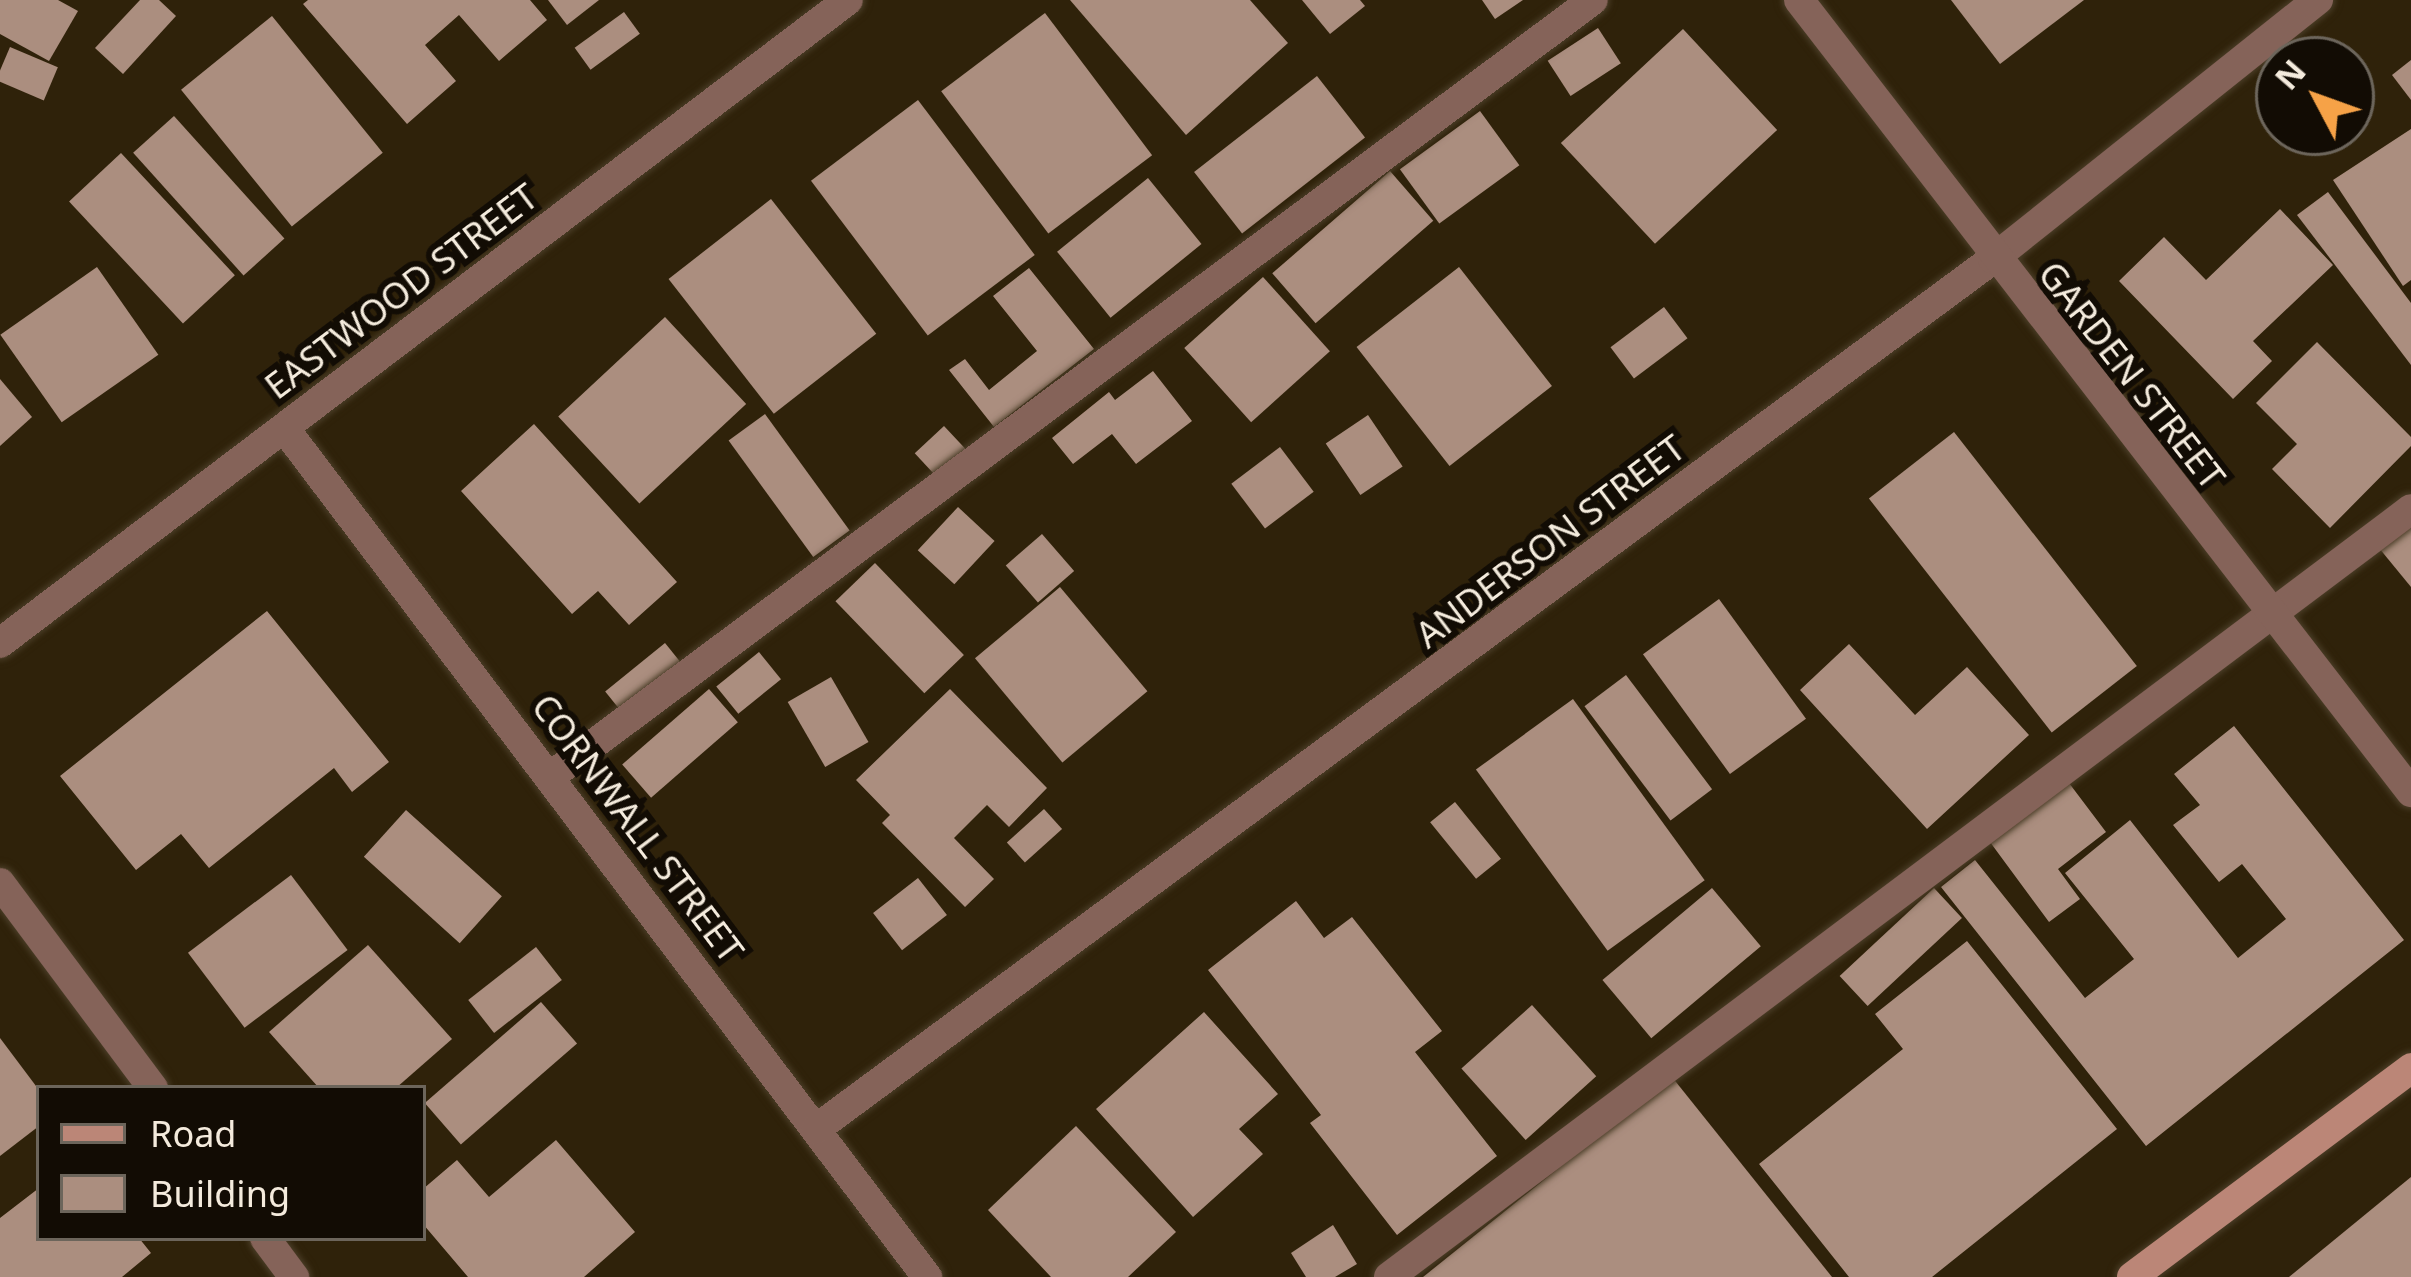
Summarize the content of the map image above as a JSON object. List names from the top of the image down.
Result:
{
  "streets": {
    "street": [
      "EASTWOOD STREET",
      "GARDEN STREET",
      "ANDERSON STREET",
      "CORNWALL STREET"
    ]
  },
  "crossings": [
    ["EASTWOOD STREET", "CORNWALL STREET"],
    ["GARDEN STREET", "ANDERSON STREET"],
    ["ANDERSON STREET", "CORNWALL STREET"]
  ],
  "legend": ["Road", "Building"],
  "north": "top left"
}
